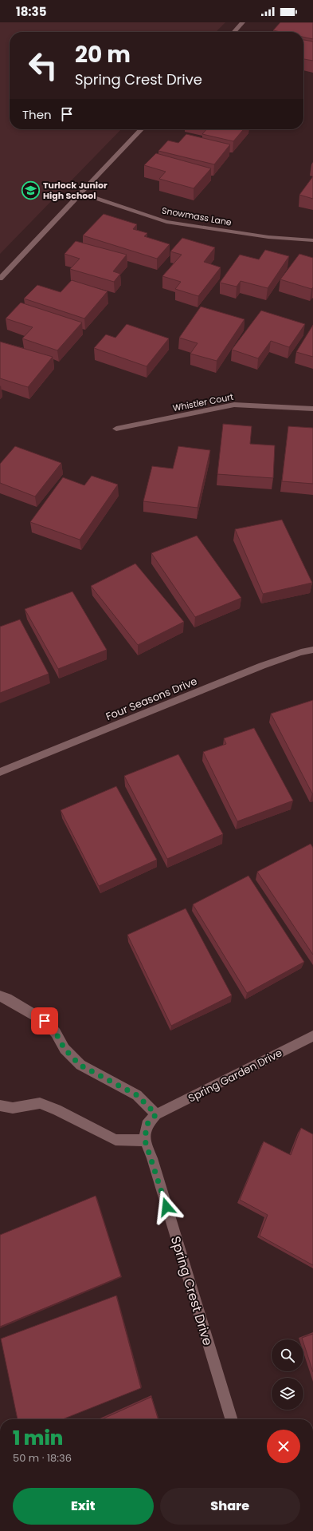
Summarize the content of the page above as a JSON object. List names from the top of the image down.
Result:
{
  "streets": {
    "street": [
      "Snowmass Lane",
      "Whistler Court",
      "Four Seasons Drive",
      "Spring Garden Drive",
      "Spring Crest Drive"
    ]
  },
  "crossings": [
    ["Spring Garden Drive", "Spring Crest Drive"]
  ],
  "places": {
    "school or university": ["Turlock Junior High School"]
  },
  "page": {
    "status": "18:35",
    "turn": ["20 m", "Spring Crest Drive"],
    "then": "Then",
    "heading": ["1 min", "50 m · 18:36"],
    "buttons": ["Exit", "Share"]
  }
}
